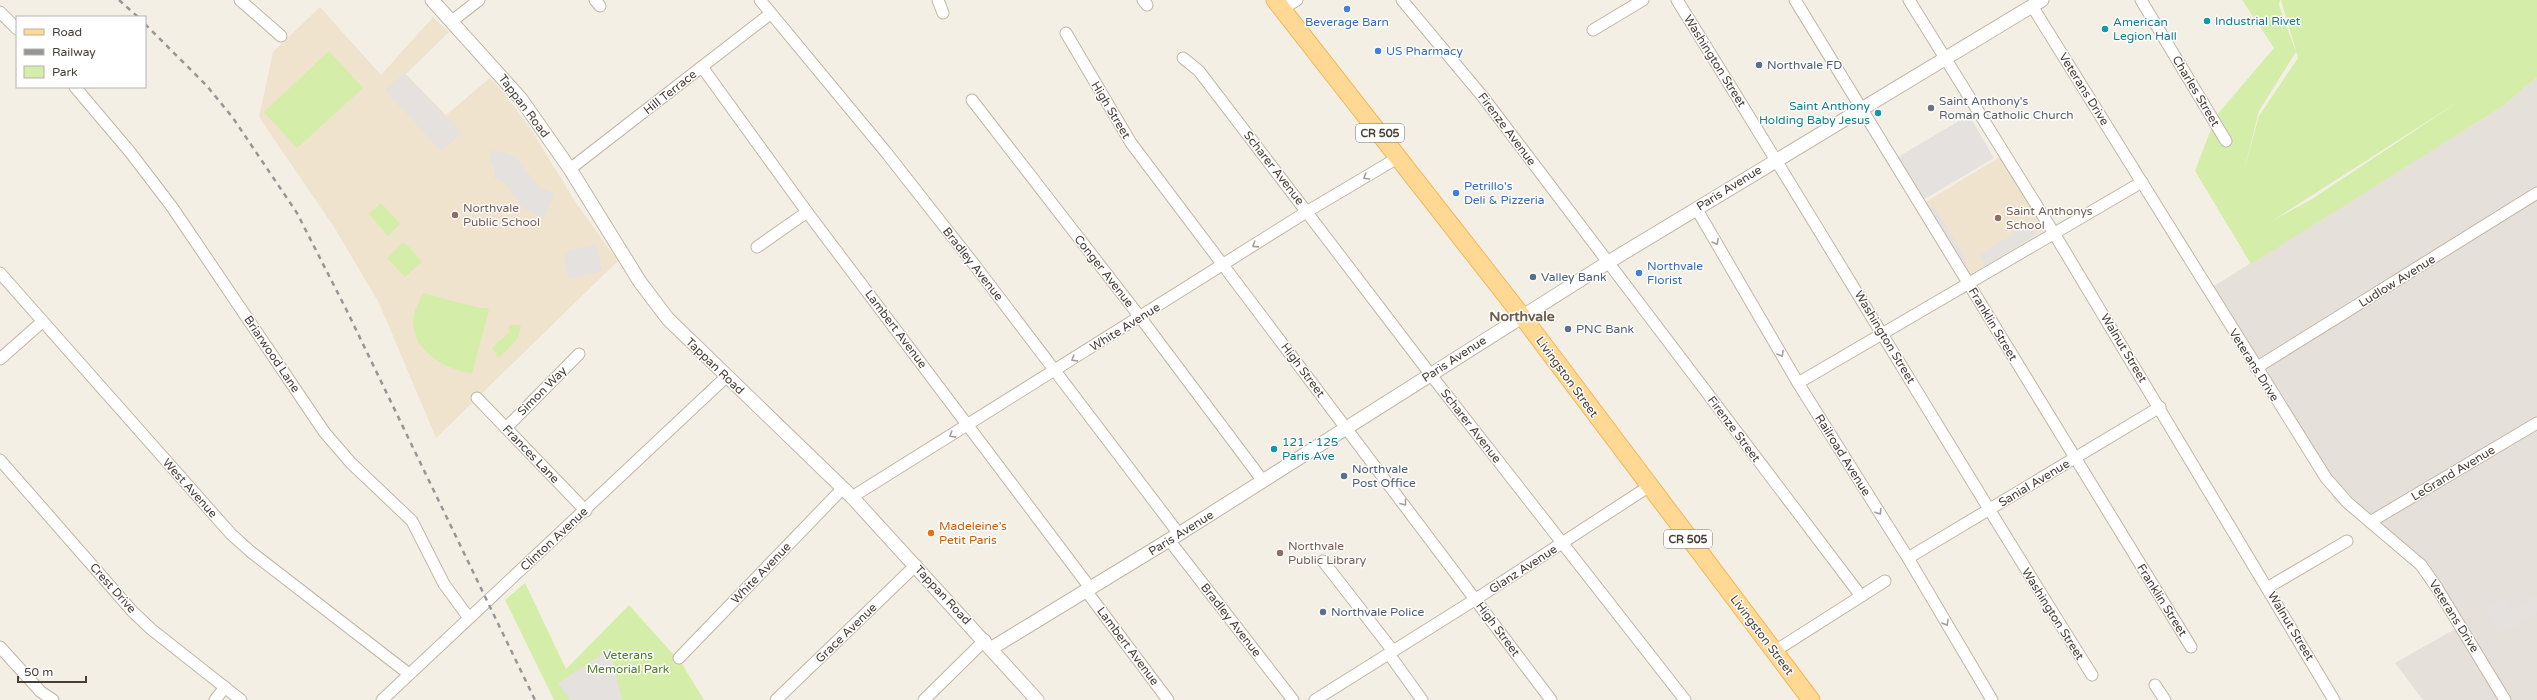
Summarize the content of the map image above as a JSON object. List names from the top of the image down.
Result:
{
  "streets": {
    "main road": ["CR 505", "Livingston Street"],
    "street": [
      "Washington Street",
      "Veterans Drive",
      "Charles Street",
      "Hill Terrace",
      "Tappan Road",
      "High Street",
      "Firenze Avenue",
      "Scharer Avenue",
      "Paris Avenue",
      "Bradley Avenue",
      "Conger Avenue",
      "Ludlow Avenue",
      "Franklin Street",
      "White Avenue",
      "Lambert Avenue",
      "Walnut Street",
      "Briarwood Lane",
      "Simon Way",
      "Firenze Street",
      "Frances Lane",
      "Railroad Avenue",
      "LeGrand Avenue",
      "Sanial Avenue",
      "West Avenue",
      "Clinton Avenue",
      "Glanz Avenue",
      "Crest Drive",
      "Grace Avenue"
    ]
  },
  "crossings": [
    ["Washington Street", "Paris Avenue"],
    ["Washington Street", "Sanial Avenue"],
    ["Veterans Drive", "Paris Avenue"],
    ["Veterans Drive", "Ludlow Avenue"],
    ["Veterans Drive", "LeGrand Avenue"],
    ["Hill Terrace", "Tappan Road"],
    ["Hill Terrace", "Bradley Avenue"],
    ["Hill Terrace", "Lambert Avenue"],
    ["Tappan Road", "Paris Avenue"],
    ["Tappan Road", "White Avenue"],
    ["Tappan Road", "Clinton Avenue"],
    ["Tappan Road", "Grace Avenue"],
    ["High Street", "Paris Avenue"],
    ["High Street", "White Avenue"],
    ["High Street", "Glanz Avenue"],
    ["Firenze Avenue", "Paris Avenue"],
    ["Firenze Avenue", "Firenze Street"],
    ["Scharer Avenue", "Paris Avenue"],
    ["Scharer Avenue", "White Avenue"],
    ["Scharer Avenue", "Glanz Avenue"],
    ["Paris Avenue", "Bradley Avenue"],
    ["Paris Avenue", "Conger Avenue"],
    ["Paris Avenue", "Franklin Street"],
    ["Paris Avenue", "Lambert Avenue"],
    ["Paris Avenue", "Walnut Street"],
    ["Paris Avenue", "Livingston Street"],
    ["Paris Avenue", "Firenze Street"],
    ["Paris Avenue", "Railroad Avenue"],
    ["Bradley Avenue", "White Avenue"],
    ["Conger Avenue", "White Avenue"],
    ["Franklin Street", "Sanial Avenue"],
    ["White Avenue", "Lambert Avenue"],
    ["White Avenue", "Livingston Street"],
    ["Walnut Street", "Sanial Avenue"],
    ["Briarwood Lane", "Clinton Avenue"],
    ["Livingston Street", "Glanz Avenue"],
    ["Simon Way", "Frances Lane"],
    ["Frances Lane", "Clinton Avenue"],
    ["Railroad Avenue", "Sanial Avenue"],
    ["West Avenue", "Clinton Avenue"]
  ],
  "one_way": ["White Avenue", "Railroad Avenue"],
  "districts": ["Northvale"],
  "parks": ["Veterans Memorial Park"],
  "places": [
    "Beverage Barn",
    "Industrial Rivet",
    "American Legion Hall",
    "US Pharmacy",
    "Northvale FD",
    "Saint Anthony's Roman Catholic Church",
    "Saint Anthony Holding Baby Jesus",
    "Petrillo's Deli & Pizzeria",
    "Northvale Public School",
    "Saint Anthonys School",
    "Northvale Florist",
    "Valley Bank",
    "PNC Bank",
    "121 - 125 Paris Ave",
    "Northvale Post Office",
    "Madeleine’s Petit Paris",
    "Northvale Public Library",
    "Northvale Police"
  ],
  "legend": ["Road", "Railway", "Park"],
  "scale_bar": "50 m"
}
